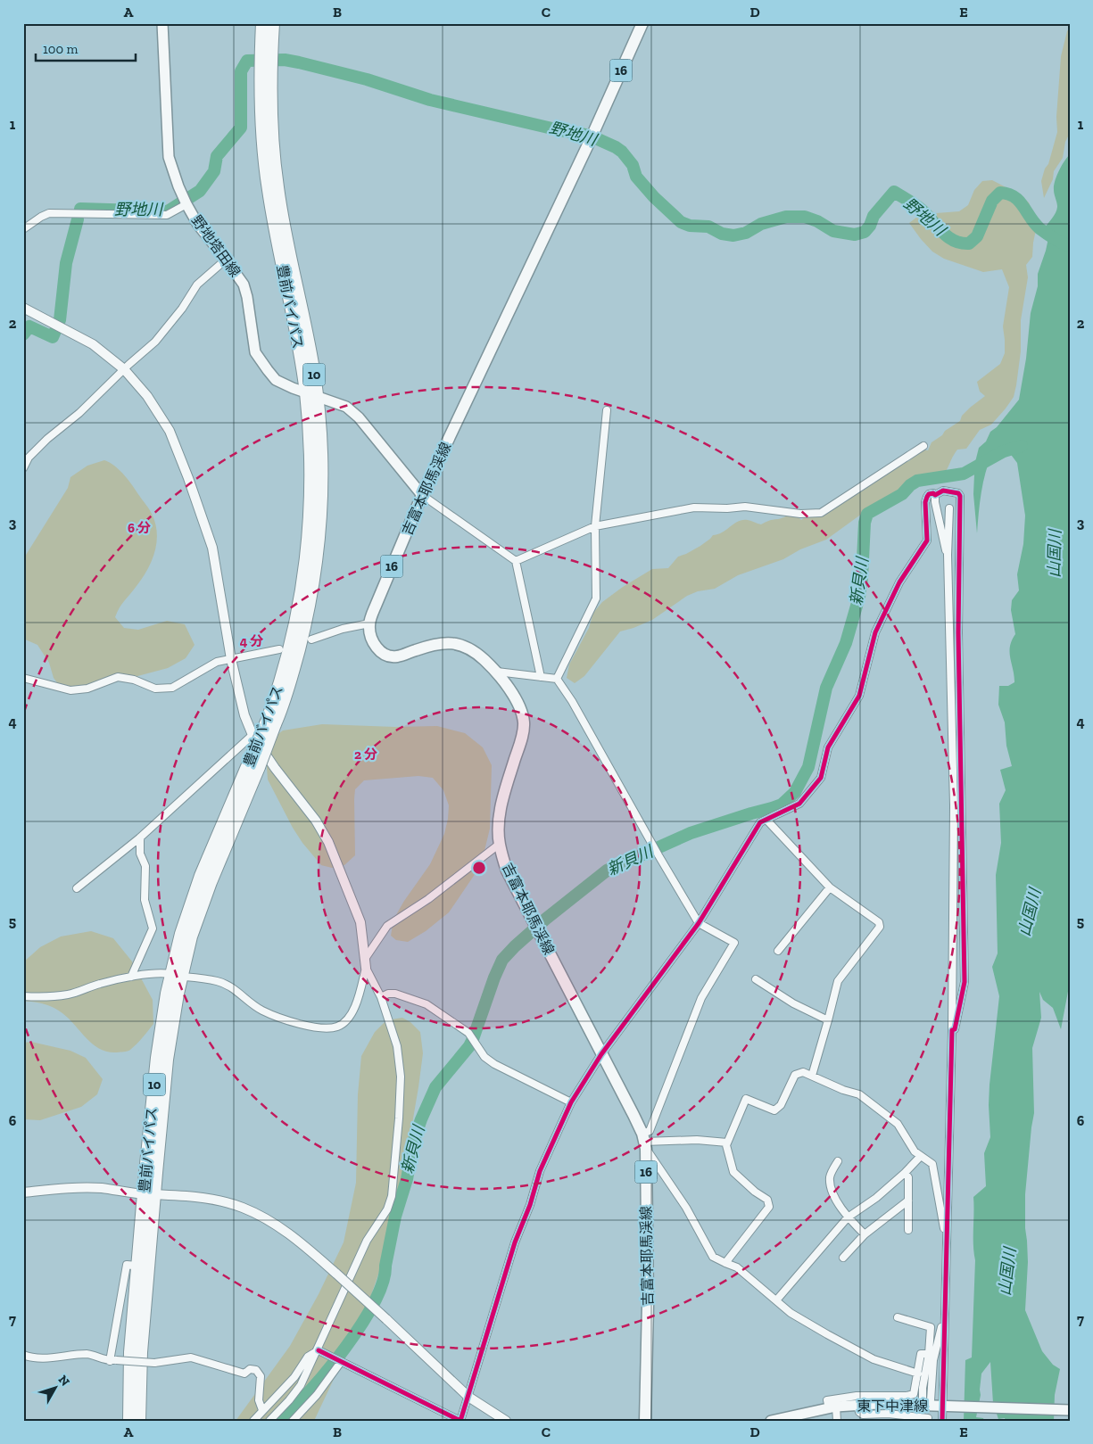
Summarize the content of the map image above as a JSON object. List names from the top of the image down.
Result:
{
  "streets": {
    "highway": ["豊前バイパス", "10"],
    "main road": [
      "16",
      "野地塔田線",
      "吉富本耶馬渓線",
      "東下中津線"
    ]
  },
  "crossings": [
    ["野地塔田線", "豊前バイパス"],
    ["野地塔田線", "吉富本耶馬渓線"]
  ],
  "water": ["野地川", "山国川", "新貝川"],
  "scale_bar": "100 m",
  "north": "top right",
  "grid": {
    "columns": [
      "A",
      "B",
      "C",
      "D",
      "E"
    ],
    "rows": [
      "1",
      "2",
      "3",
      "4",
      "5",
      "6",
      "7"
    ]
  },
  "rings": ["6 分", "4 分", "2 分"]
}
